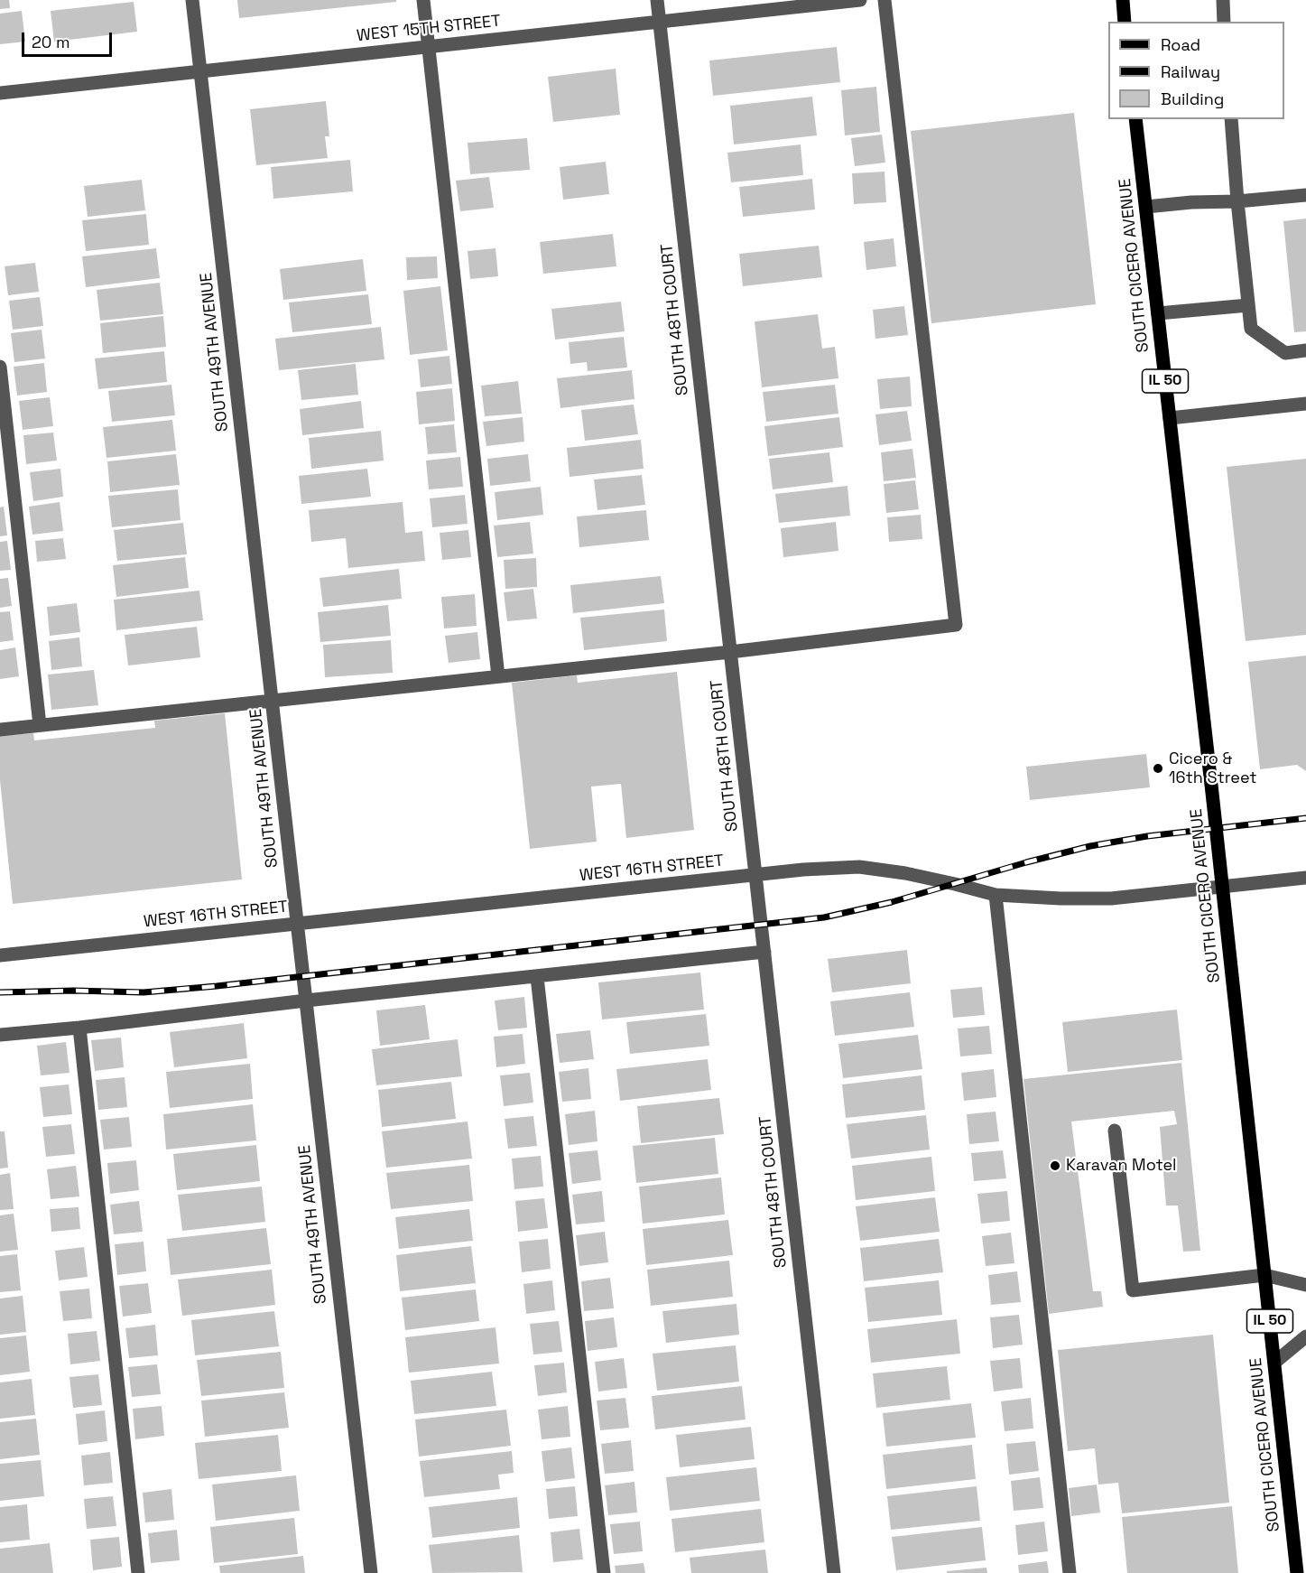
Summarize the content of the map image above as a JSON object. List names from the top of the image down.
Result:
{
  "streets": {
    "main road": ["SOUTH CICERO AVENUE", "IL 50"],
    "street": [
      "WEST 15TH STREET",
      "SOUTH 48TH COURT",
      "SOUTH 49TH AVENUE",
      "WEST 16TH STREET"
    ]
  },
  "crossings": [
    ["WEST 15TH STREET", "SOUTH 48TH COURT"],
    ["WEST 15TH STREET", "SOUTH 49TH AVENUE"],
    ["SOUTH CICERO AVENUE", "WEST 16TH STREET"],
    ["SOUTH 48TH COURT", "WEST 16TH STREET"],
    ["SOUTH 49TH AVENUE", "WEST 16TH STREET"]
  ],
  "places": ["Cicero & 16th Street", "Karavan Motel"],
  "legend": ["Road", "Railway", "Building"],
  "scale_bar": "20 m"
}
